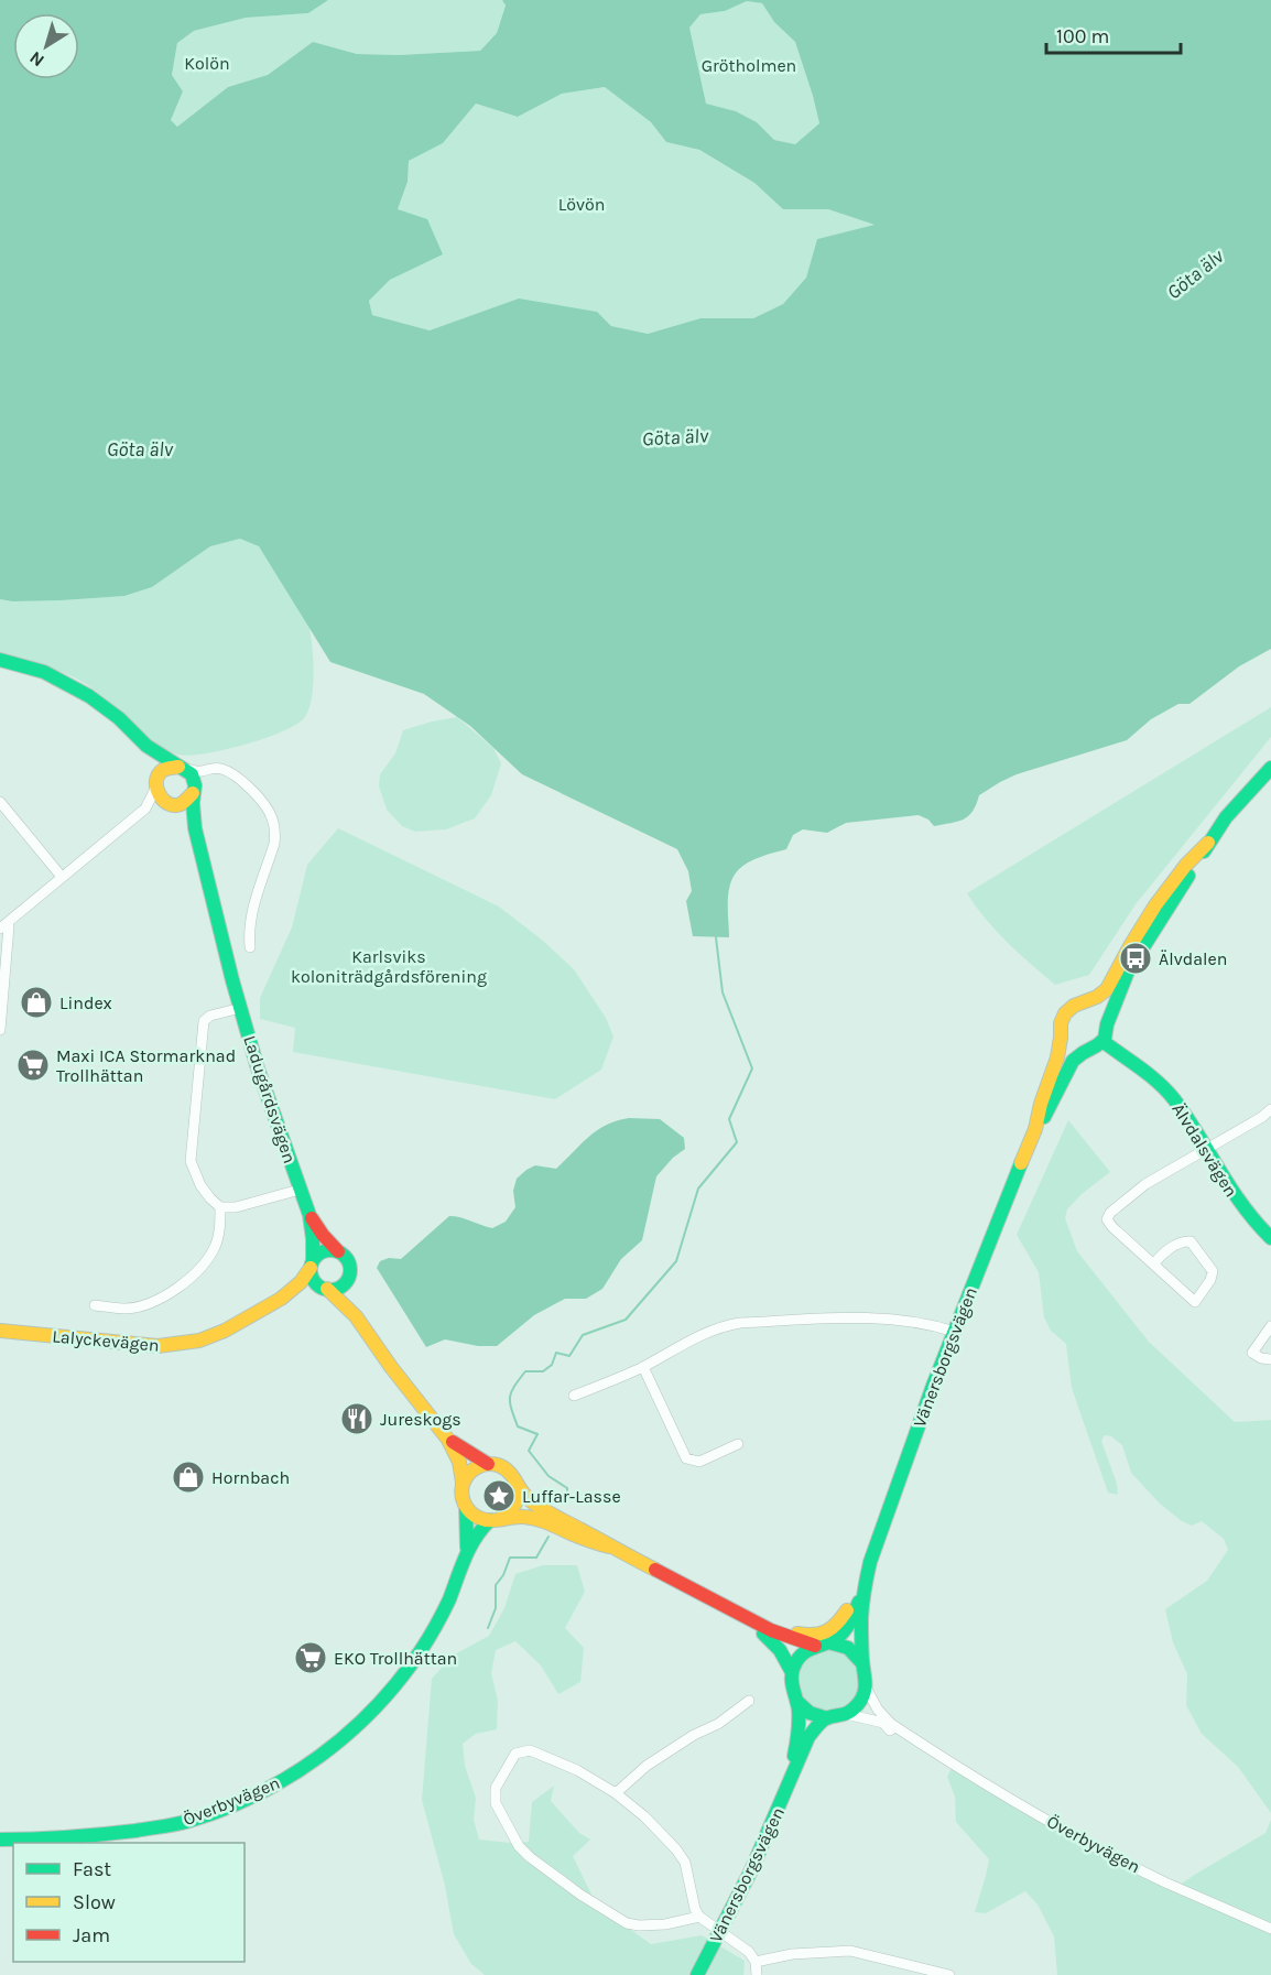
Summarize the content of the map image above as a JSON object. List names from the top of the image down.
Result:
{
  "streets": {
    "main road": [
      "Ladugårdsvägen",
      "Älvdalsvägen",
      "Lalyckevägen",
      "Vänersborgsvägen",
      "Överbyvägen"
    ]
  },
  "crossings": [
    ["Ladugårdsvägen", "Lalyckevägen"],
    ["Ladugårdsvägen", "Överbyvägen"],
    ["Älvdalsvägen", "Vänersborgsvägen"],
    ["Vänersborgsvägen", "Överbyvägen"]
  ],
  "water": ["Göta älv"],
  "parks": [
    "Kolön",
    "Grötholmen",
    "Lövön",
    "Karlsviks koloniträdgårdsförening"
  ],
  "places": {
    "bus stop": ["Älvdalen"],
    "shop": ["Lindex", "Hornbach"],
    "supermarket": ["Maxi ICA Stormarknad Trollhättan", "EKO Trollhättan"],
    "restaurant": ["Jureskogs"],
    "place": ["Luffar-Lasse"]
  },
  "legend": ["Fast", "Slow", "Jam"],
  "scale_bar": "100 m",
  "north": "bottom left"
}
